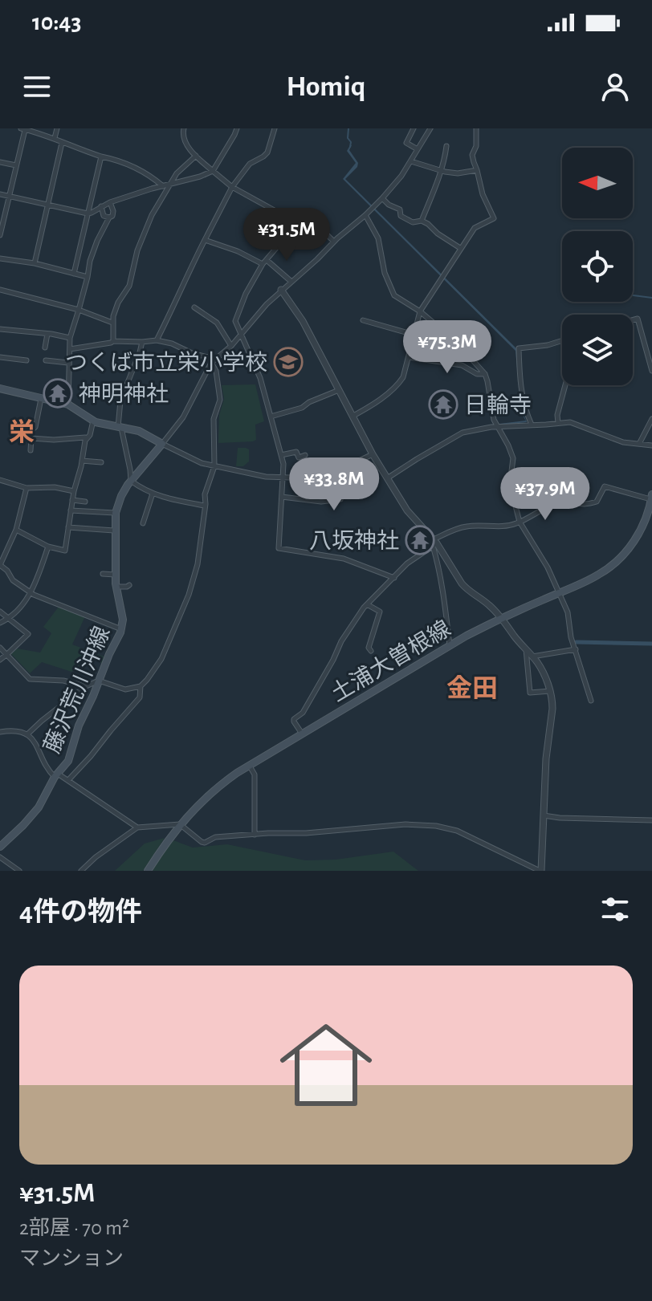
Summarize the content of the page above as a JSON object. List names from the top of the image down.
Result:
{
  "streets": {
    "main road": ["土浦大曽根線", "藤沢荒川沖線"]
  },
  "districts": ["栄", "金田"],
  "places": {
    "school or university": ["つくば市立栄小学校"],
    "temple": ["神明神社", "日輪寺", "八坂神社"]
  },
  "north": "left",
  "page": {
    "status": "10:43",
    "header": "Homiq",
    "price": [
      "¥31.5M",
      "¥75.3M",
      "¥33.8M",
      "¥37.9M"
    ],
    "heading": "4件の物件",
    "list": [
      {
        "name": "¥31.5M",
        "note": "2部屋 · 70 m² · マンション"
      }
    ]
  }
}
